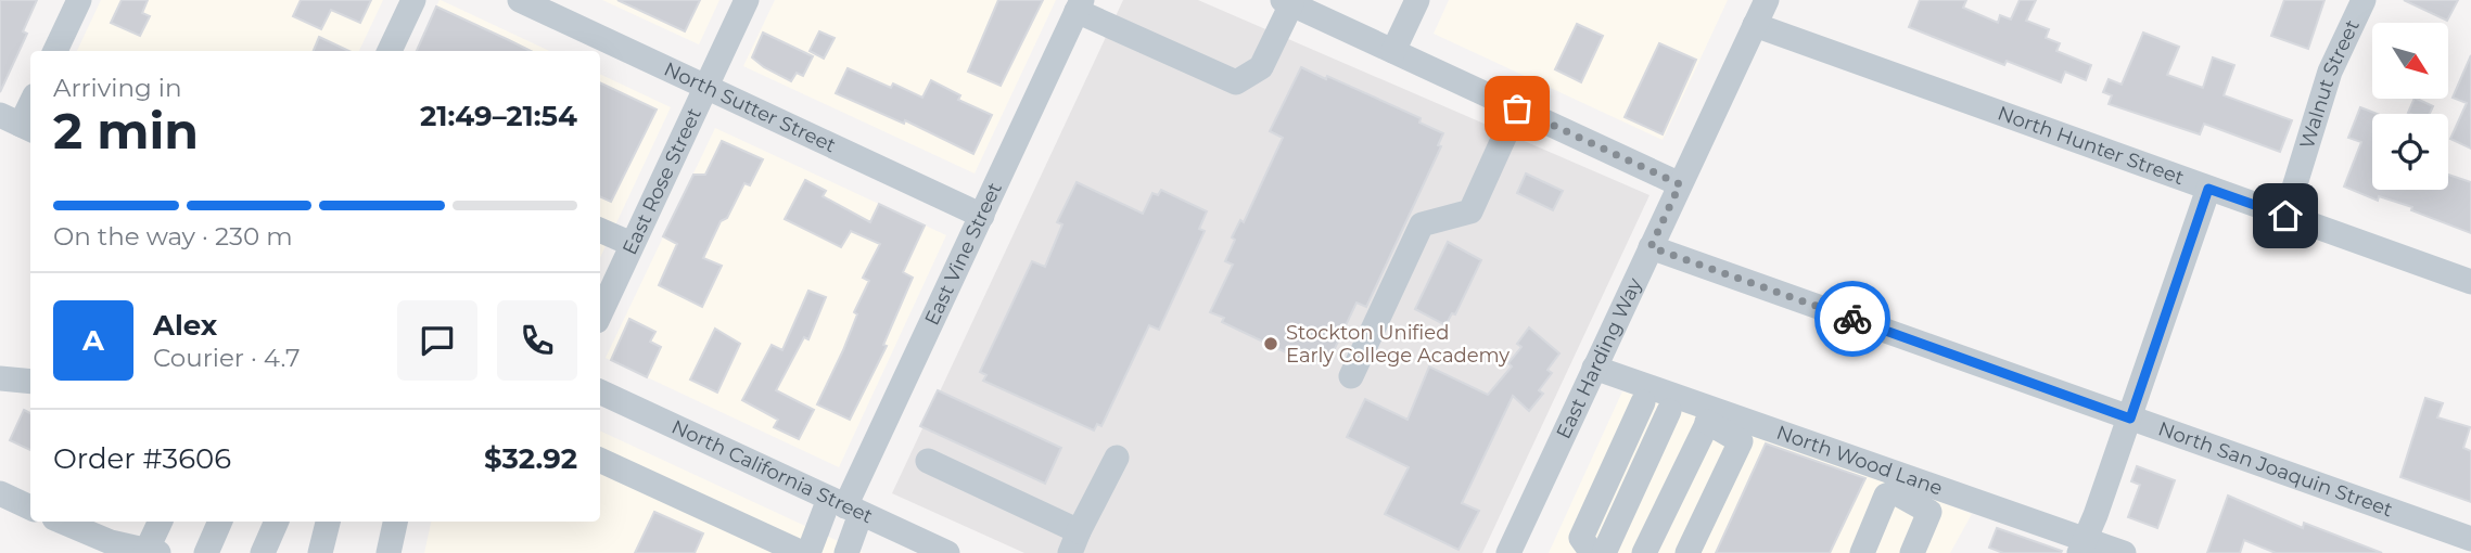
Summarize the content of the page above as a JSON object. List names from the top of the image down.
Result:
{
  "streets": {
    "street": [
      "Walnut Street",
      "North Sutter Street",
      "North Hunter Street",
      "East Rose Street",
      "East Vine Street",
      "East Harding Way",
      "North Wood Lane",
      "North San Joaquin Street",
      "North California Street"
    ]
  },
  "crossings": [
    ["Walnut Street", "North Hunter Street"],
    ["North Sutter Street", "East Rose Street"],
    ["North Sutter Street", "East Vine Street"],
    ["North Hunter Street", "East Harding Way"],
    ["East Vine Street", "North California Street"],
    ["East Harding Way", "North Wood Lane"],
    ["East Harding Way", "North San Joaquin Street"]
  ],
  "places": ["Stockton Unified Early College Academy"],
  "north": "bottom right",
  "page": {
    "heading": ["2 min", "Arriving in", "21:49–21:54"],
    "panel": [
      "Alex",
      "Courier · 4.7",
      "Order #3606",
      "$32.92"
    ],
    "bar": "On the way · 230 m",
    "round": "A"
  }
}
